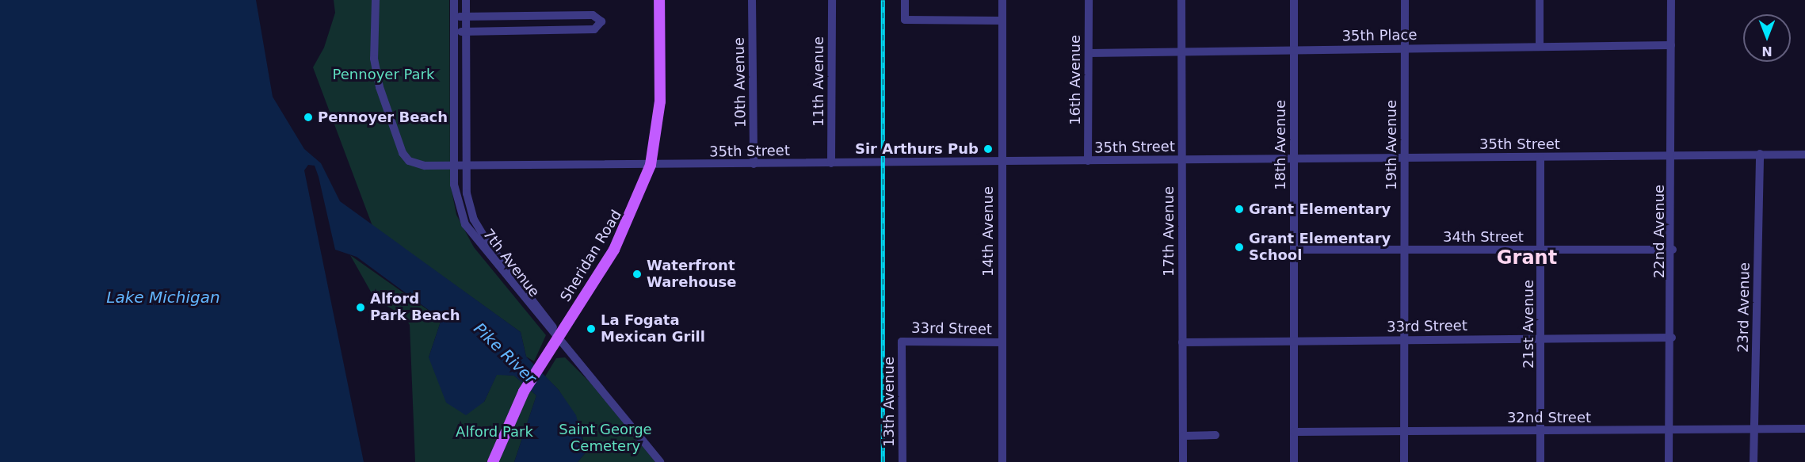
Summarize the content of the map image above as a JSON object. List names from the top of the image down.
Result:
{
  "streets": {
    "main road": ["Sheridan Road"],
    "street": [
      "35th Place",
      "16th Avenue",
      "11th Avenue",
      "10th Avenue",
      "35th Street",
      "18th Avenue",
      "19th Avenue",
      "14th Avenue",
      "17th Avenue",
      "22nd Avenue",
      "34th Street",
      "7th Avenue",
      "23rd Avenue",
      "21st Avenue",
      "33rd Street",
      "13th Avenue",
      "32nd Street"
    ]
  },
  "crossings": [
    ["35th Place", "16th Avenue"],
    ["35th Place", "18th Avenue"],
    ["35th Place", "19th Avenue"],
    ["35th Place", "17th Avenue"],
    ["35th Place", "22nd Avenue"],
    ["16th Avenue", "35th Street"],
    ["11th Avenue", "35th Street"],
    ["10th Avenue", "35th Street"],
    ["35th Street", "18th Avenue"],
    ["35th Street", "19th Avenue"],
    ["35th Street", "14th Avenue"],
    ["35th Street", "17th Avenue"],
    ["35th Street", "22nd Avenue"],
    ["35th Street", "Sheridan Road"],
    ["35th Street", "7th Avenue"],
    ["35th Street", "23rd Avenue"],
    ["35th Street", "21st Avenue"],
    ["18th Avenue", "34th Street"],
    ["18th Avenue", "33rd Street"],
    ["18th Avenue", "32nd Street"],
    ["19th Avenue", "34th Street"],
    ["19th Avenue", "33rd Street"],
    ["19th Avenue", "32nd Street"],
    ["14th Avenue", "33rd Street"],
    ["17th Avenue", "33rd Street"],
    ["22nd Avenue", "34th Street"],
    ["22nd Avenue", "33rd Street"],
    ["22nd Avenue", "32nd Street"],
    ["34th Street", "21st Avenue"],
    ["Sheridan Road", "7th Avenue"],
    ["23rd Avenue", "32nd Street"],
    ["21st Avenue", "33rd Street"],
    ["21st Avenue", "32nd Street"],
    ["33rd Street", "13th Avenue"]
  ],
  "districts": ["Grant"],
  "water": ["Lake Michigan", "Pike River"],
  "parks": ["Pennoyer Park", "Saint George Cemetery", "Alford Park"],
  "places": [
    "Pennoyer Beach",
    "Sir Arthurs Pub",
    "Grant Elementary",
    "Grant Elementary School",
    "Waterfront Warehouse",
    "Alford Park Beach",
    "La Fogata Mexican Grill"
  ],
  "north": "bottom"
}
